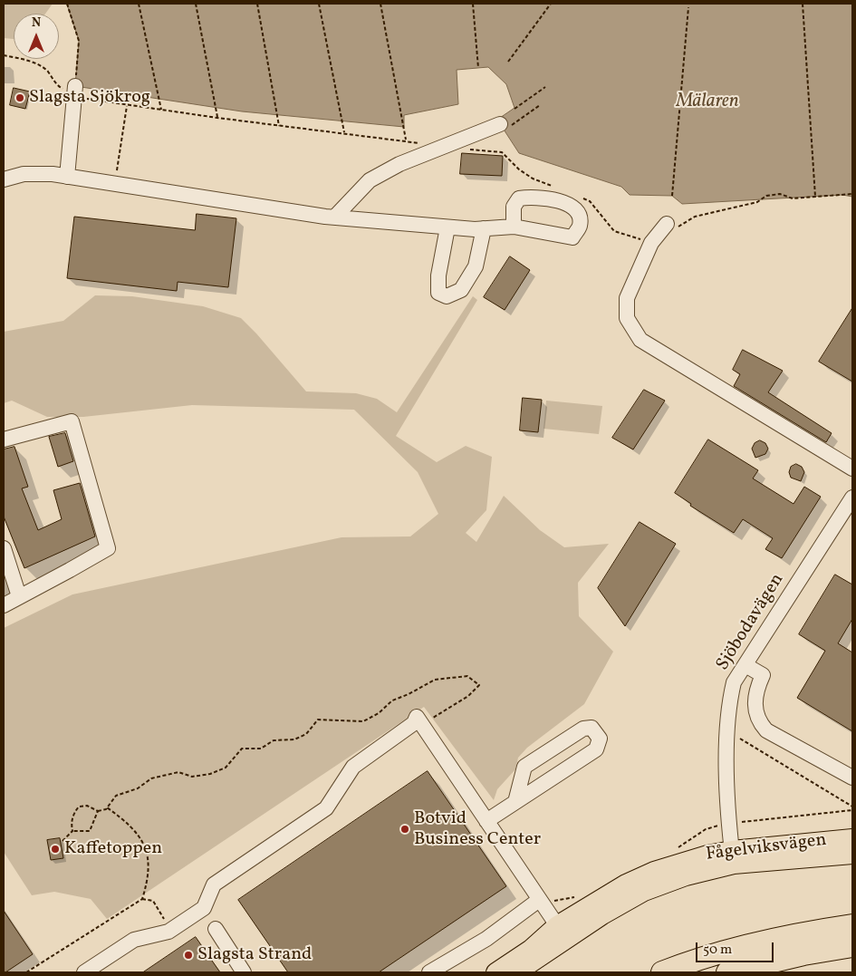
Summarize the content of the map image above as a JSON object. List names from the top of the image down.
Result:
{
  "streets": {
    "main road": ["Fågelviksvägen"],
    "street": ["Sjöbodavägen"]
  },
  "crossings": [
    ["Sjöbodavägen", "Fågelviksvägen"]
  ],
  "water": ["Mälaren"],
  "places": [
    "Slagsta Sjökrog",
    "Botvid Business Center",
    "Kaffetoppen",
    "Slagsta Strand"
  ],
  "scale_bar": "50 m",
  "north": "top"
}
